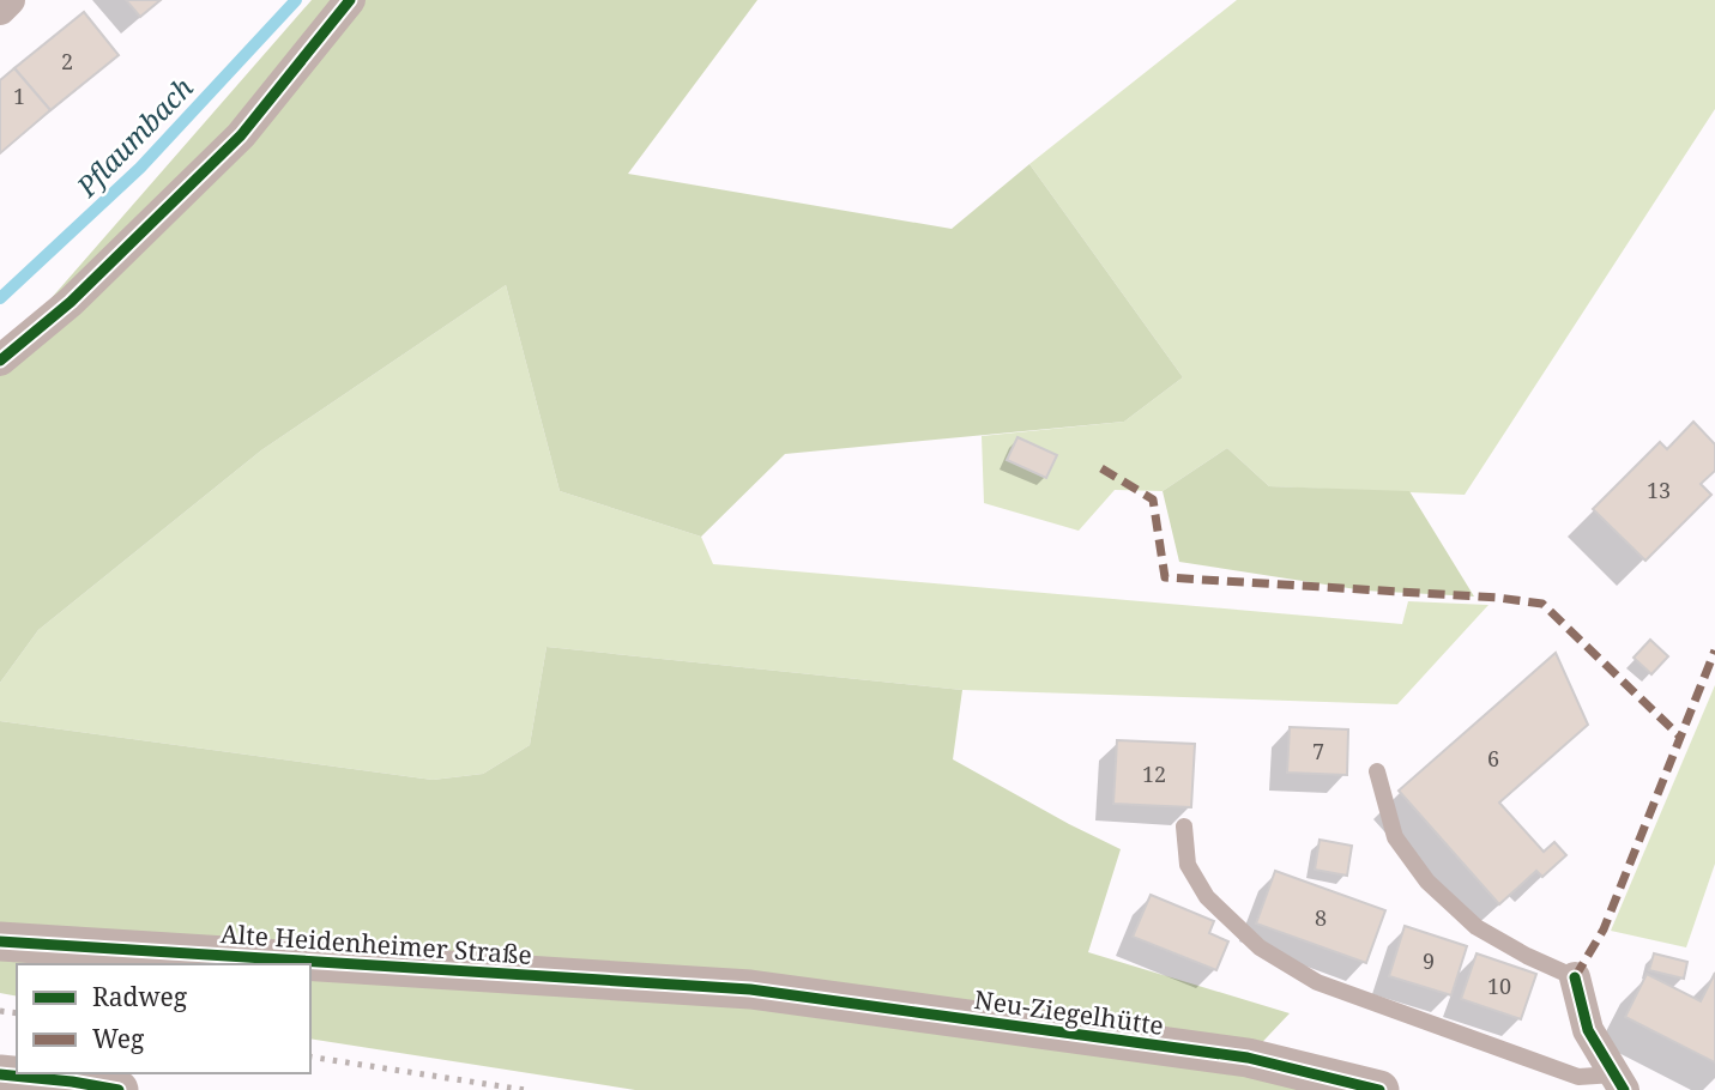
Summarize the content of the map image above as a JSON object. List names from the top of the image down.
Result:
{
  "streets": {
    "street": ["Alte Heidenheimer Straße", "Neu-Ziegelhütte"]
  },
  "crossings": [
    ["Alte Heidenheimer Straße", "Neu-Ziegelhütte"]
  ],
  "water": ["Pflaumbach"],
  "house_numbers": [
    "2",
    "1",
    "13",
    "7",
    "6",
    "12",
    "8",
    "9",
    "10"
  ],
  "legend": ["Radweg", "Weg"]
}
